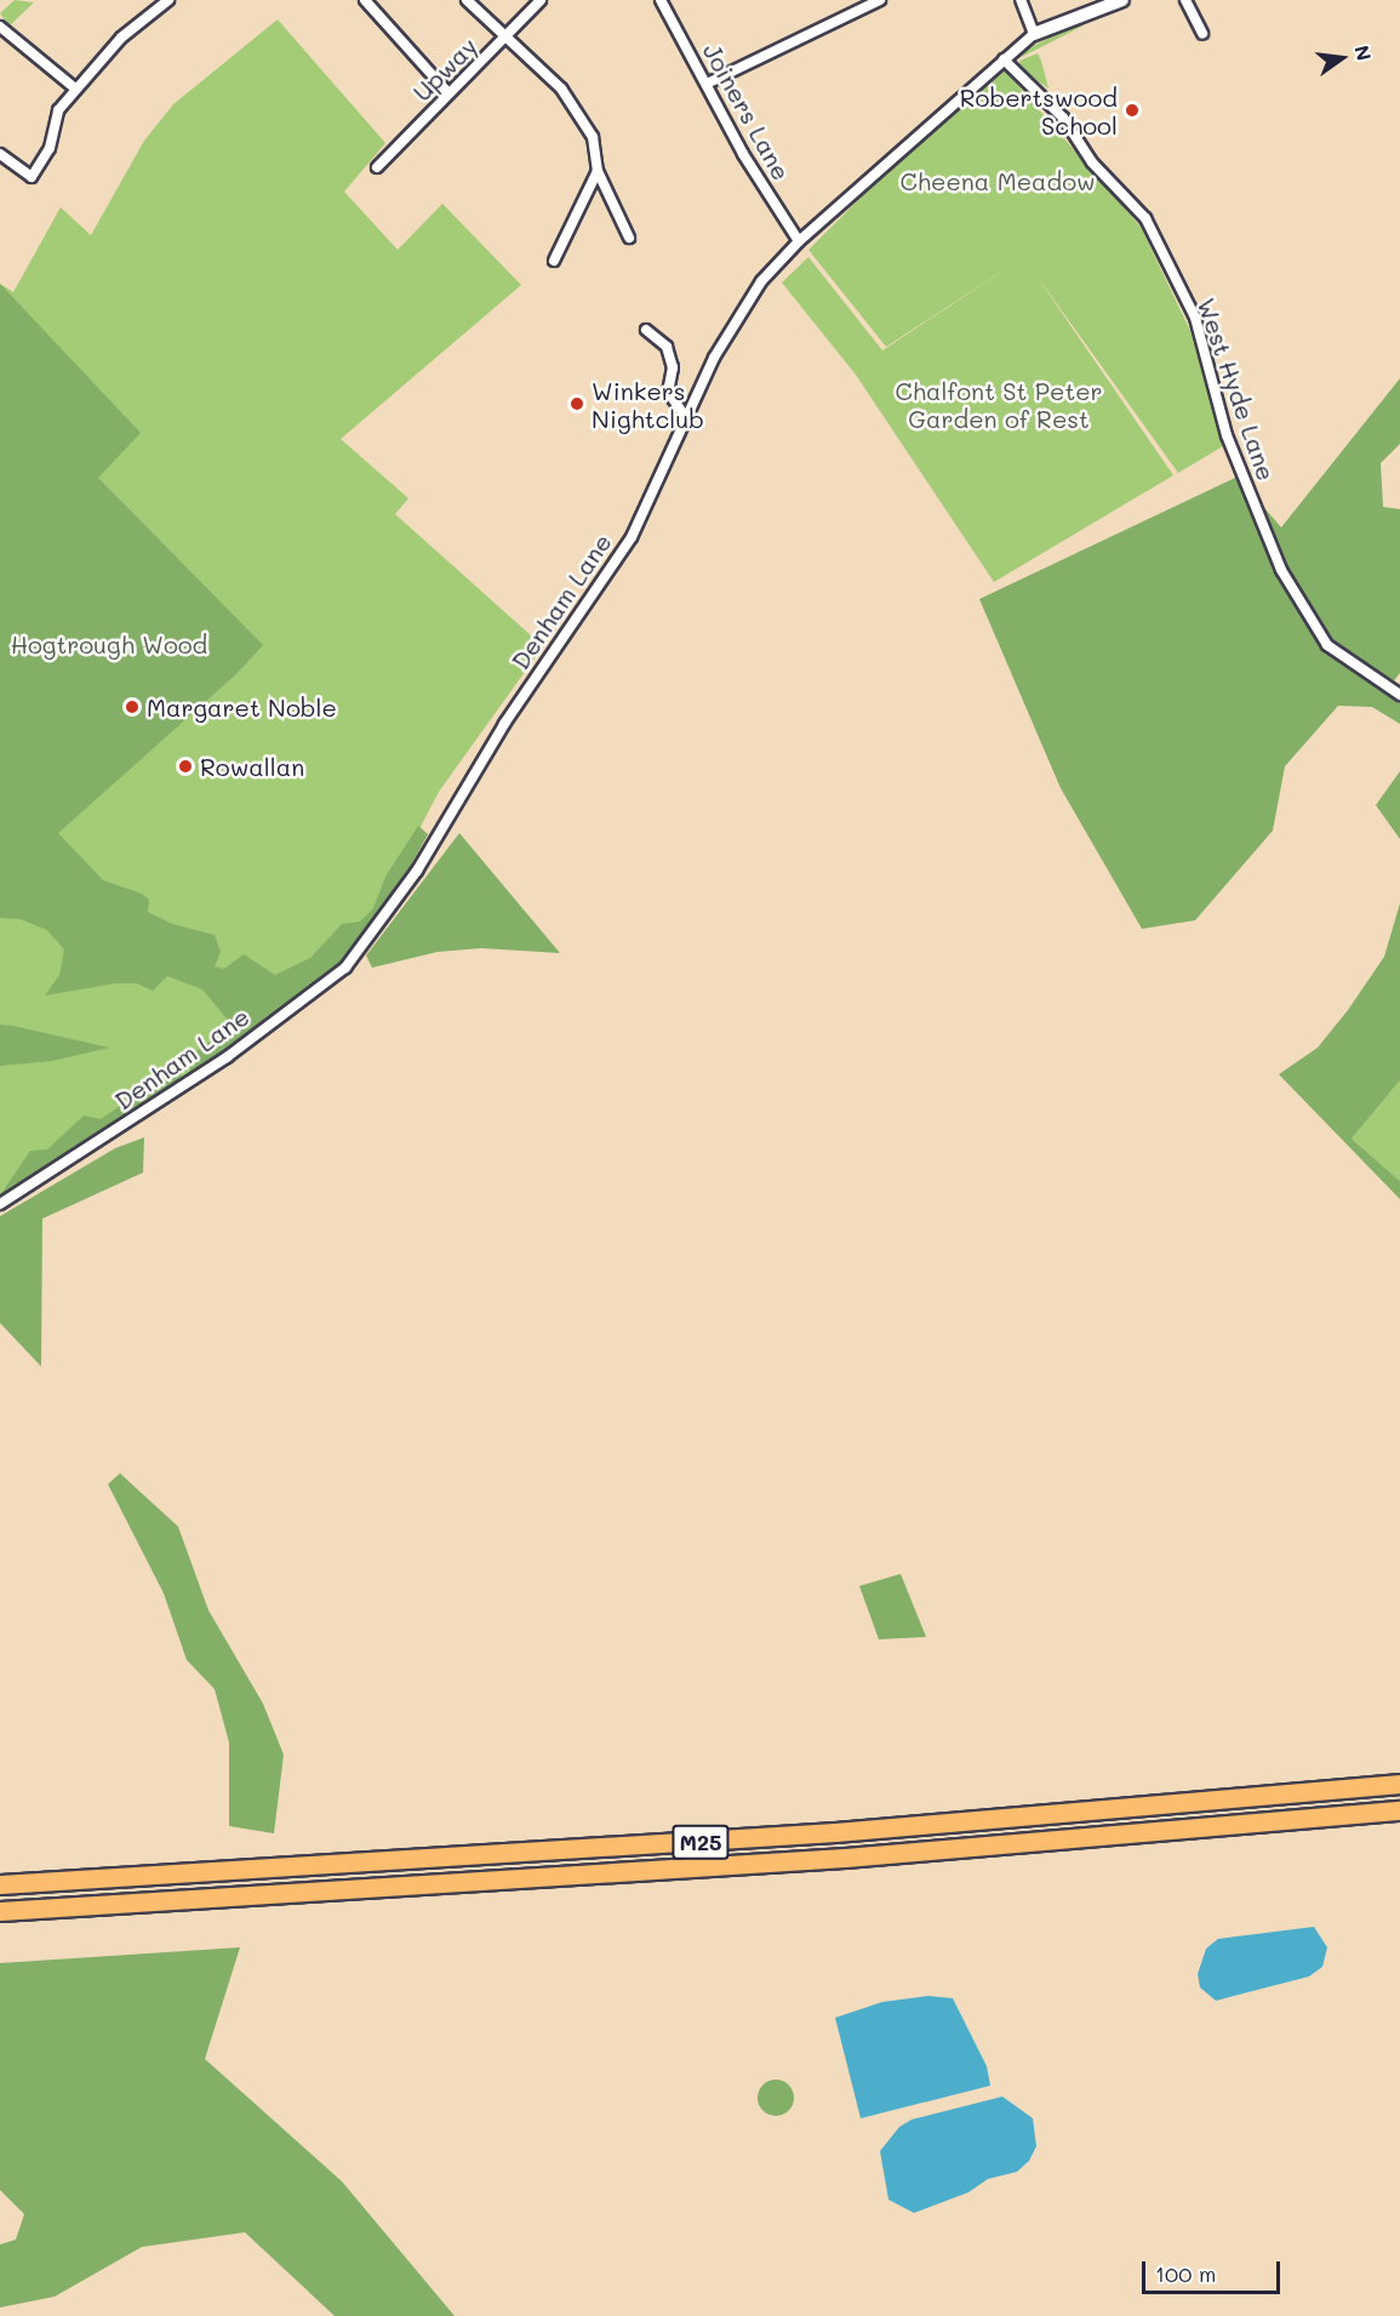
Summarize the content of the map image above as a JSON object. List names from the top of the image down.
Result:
{
  "streets": {
    "highway": ["M25"],
    "street": [
      "Upway",
      "Joiners Lane",
      "West Hyde Lane",
      "Denham Lane"
    ]
  },
  "crossings": [
    ["Joiners Lane", "Denham Lane"],
    ["West Hyde Lane", "Denham Lane"]
  ],
  "parks": ["Cheena Meadow", "Chalfont St Peter Garden of Rest", "Hogtrough Wood"],
  "places": [
    "Robertswood School",
    "Winkers Nightclub",
    "Margaret Noble",
    "Rowallan"
  ],
  "scale_bar": "100 m",
  "north": "right"
}
